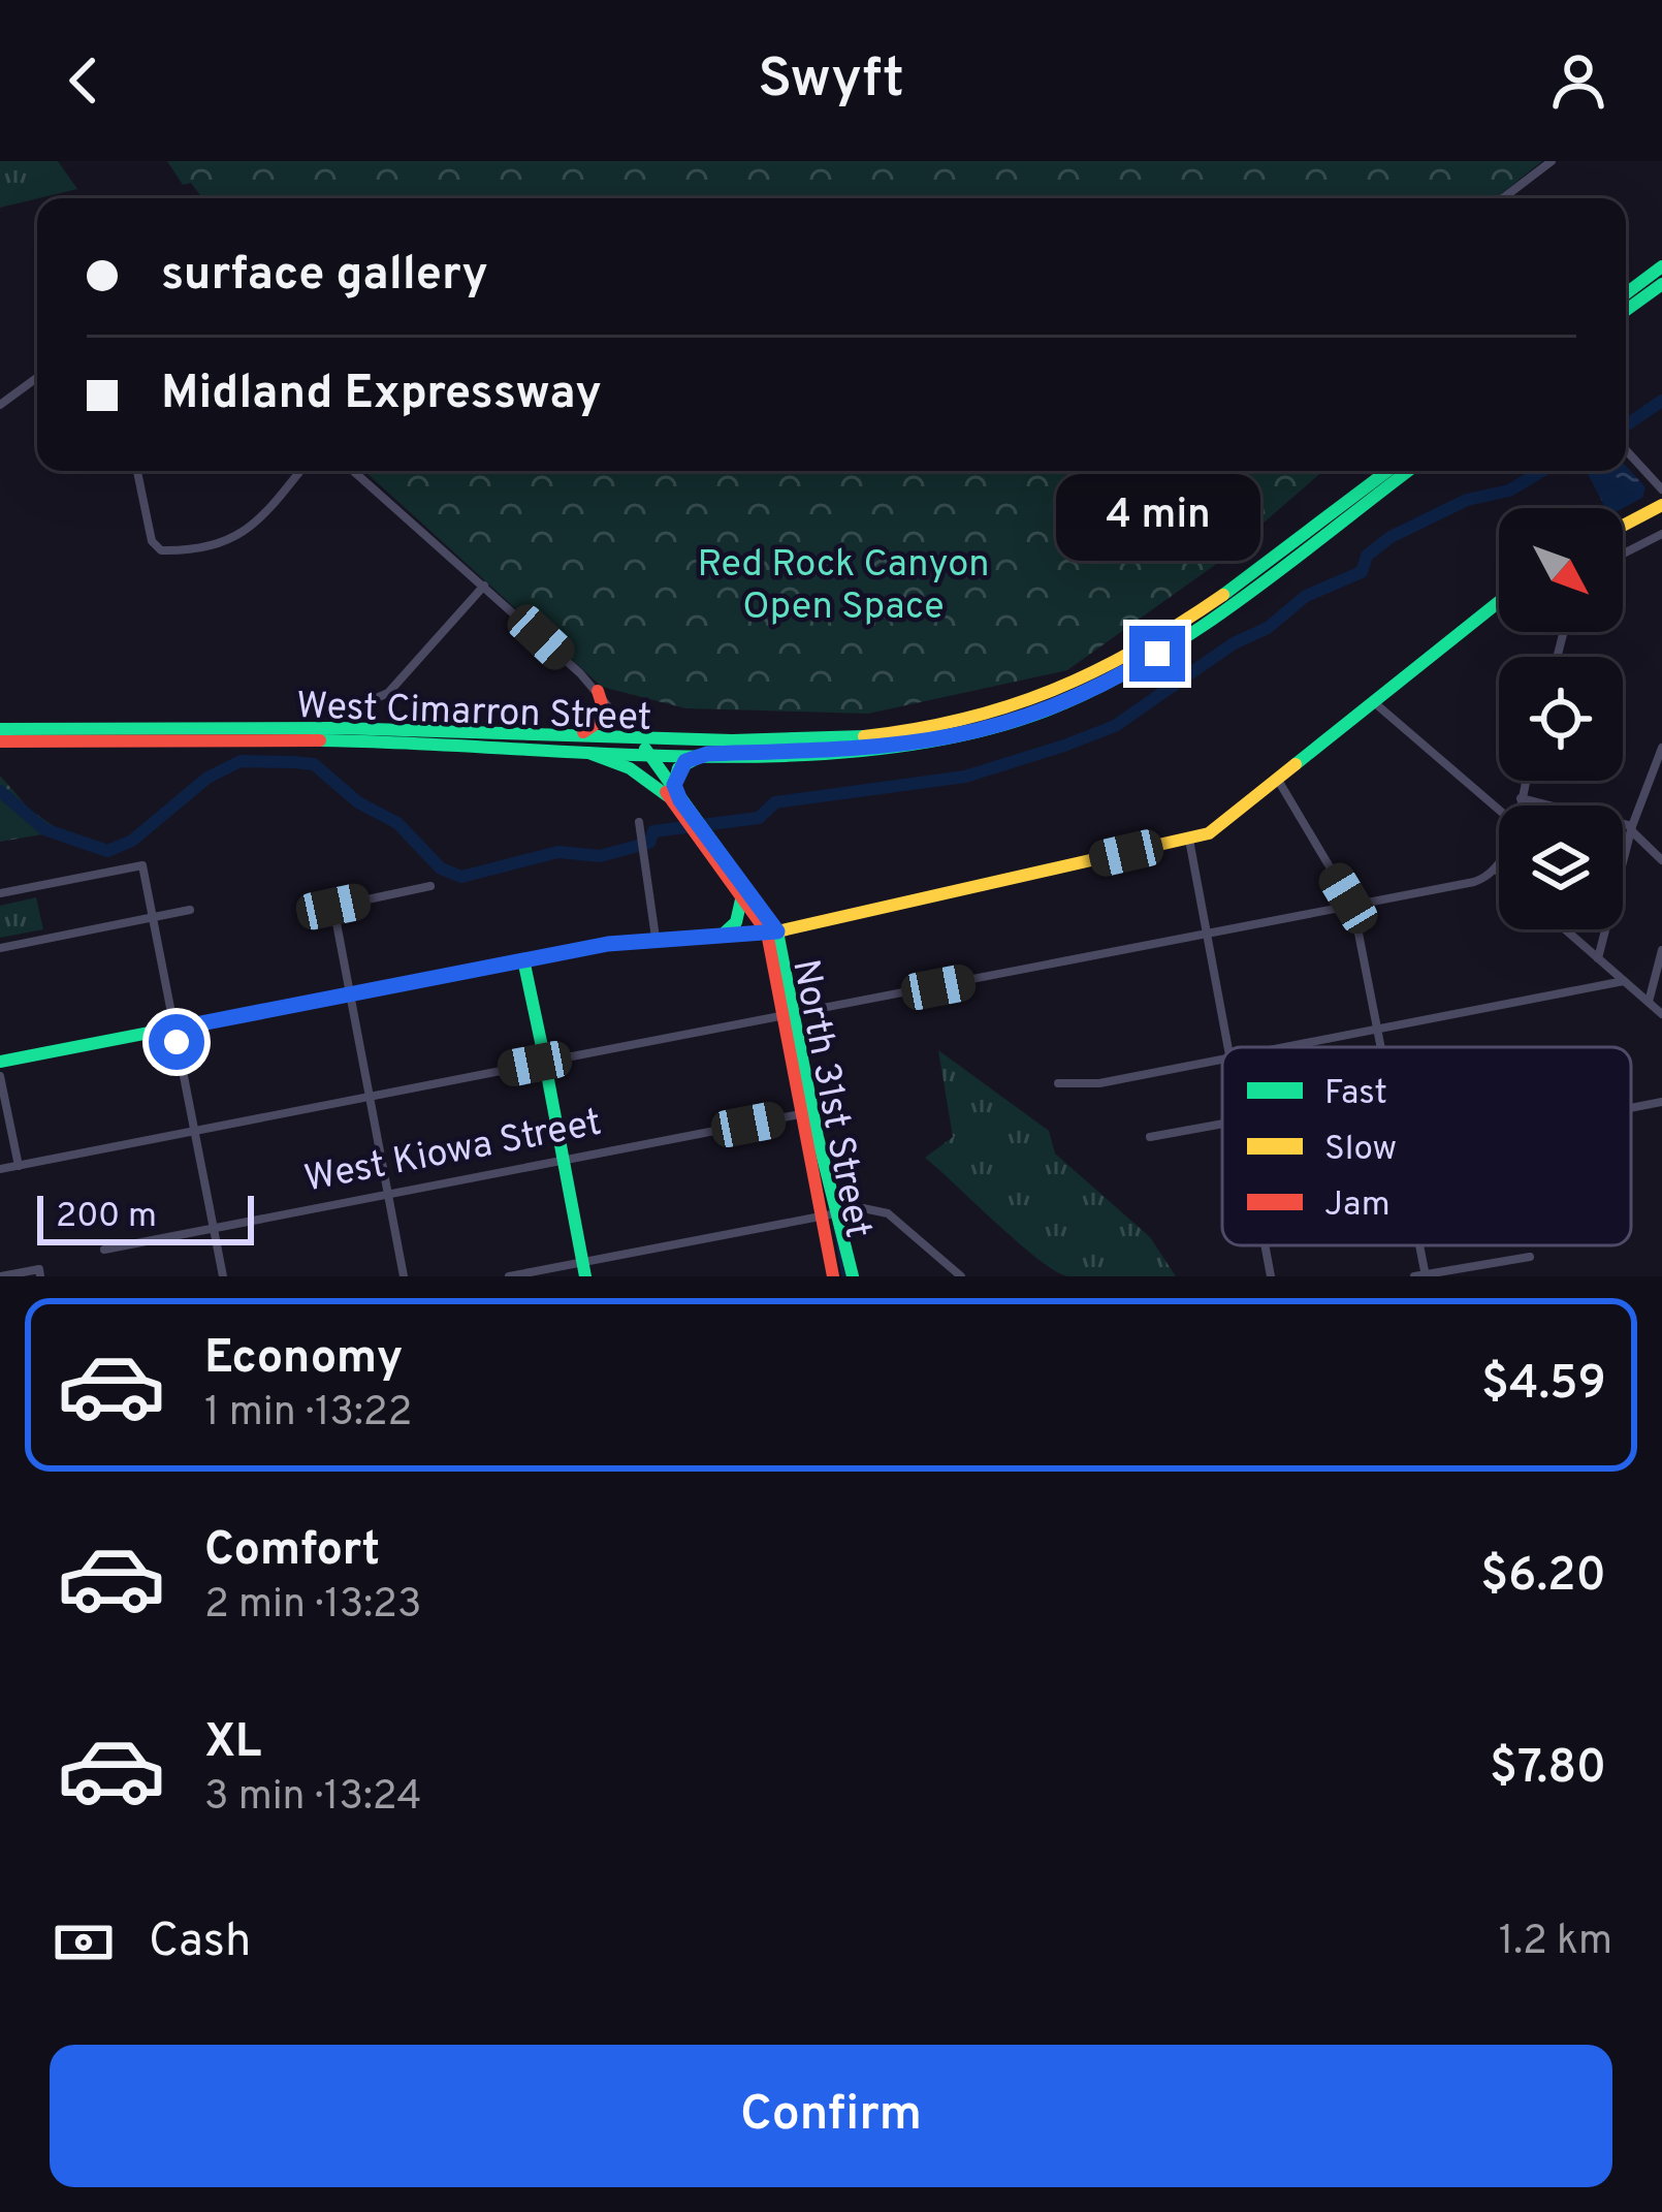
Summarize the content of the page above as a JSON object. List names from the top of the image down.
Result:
{
  "streets": {
    "main road": ["West Cimarron Street", "North 31st Street"],
    "street": ["West Kiowa Street"]
  },
  "crossings": [
    ["North 31st Street", "West Kiowa Street"]
  ],
  "parks": ["Red Rock Canyon Open Space"],
  "legend": ["Fast", "Slow", "Jam"],
  "scale_bar": "200 m",
  "north": "bottom right",
  "page": {
    "header": "Swyft",
    "banner": ["surface gallery", "Midland Expressway"],
    "bubble": "4 min",
    "scale": "200 m",
    "list": [
      {
        "name": "Economy",
        "note": "1 min · 13:22",
        "value": "$4.59"
      },
      {
        "name": "Comfort",
        "note": "2 min · 13:23",
        "value": "$6.20"
      },
      {
        "name": "XL",
        "note": "3 min · 13:24",
        "value": "$7.80"
      }
    ],
    "pay": ["Cash", "1.2 km"],
    "buttons": "Confirm"
  }
}
